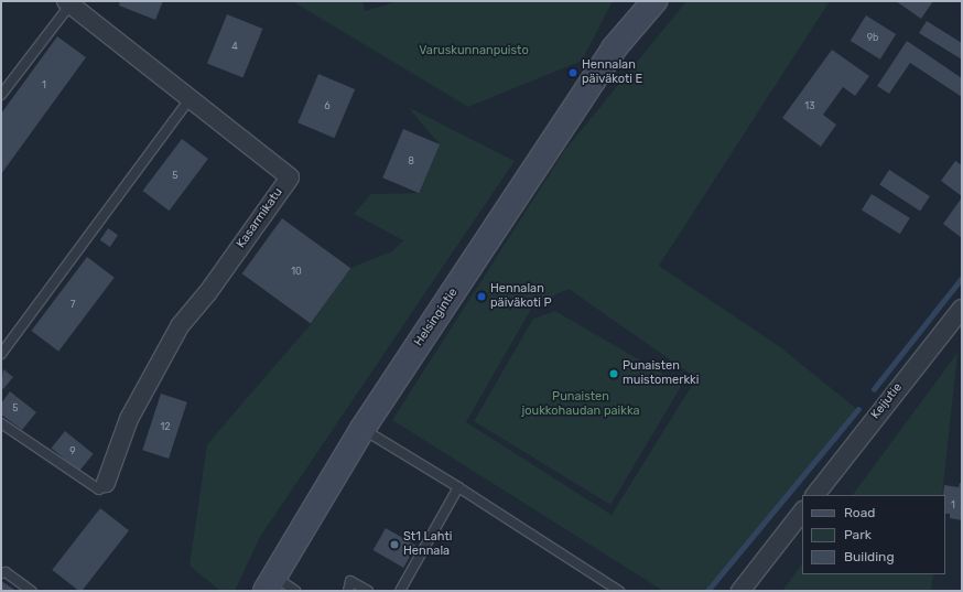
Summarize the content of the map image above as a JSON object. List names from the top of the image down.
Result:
{
  "streets": {
    "main road": ["Helsingintie"],
    "street": ["Kasarmikatu", "Keijutie"]
  },
  "parks": ["Varuskunnanpuisto", "Punaisten joukkohaudan paikka"],
  "places": [
    "Hennalan päiväkoti E",
    "Hennalan päiväkoti P",
    "Punaisten muistomerkki",
    "St1 Lahti Hennala"
  ],
  "house_numbers": [
    "9b",
    "4",
    "1",
    "6",
    "13",
    "8",
    "5",
    "10",
    "7",
    "5",
    "12",
    "9",
    "1"
  ],
  "legend": ["Road", "Park", "Building"]
}
